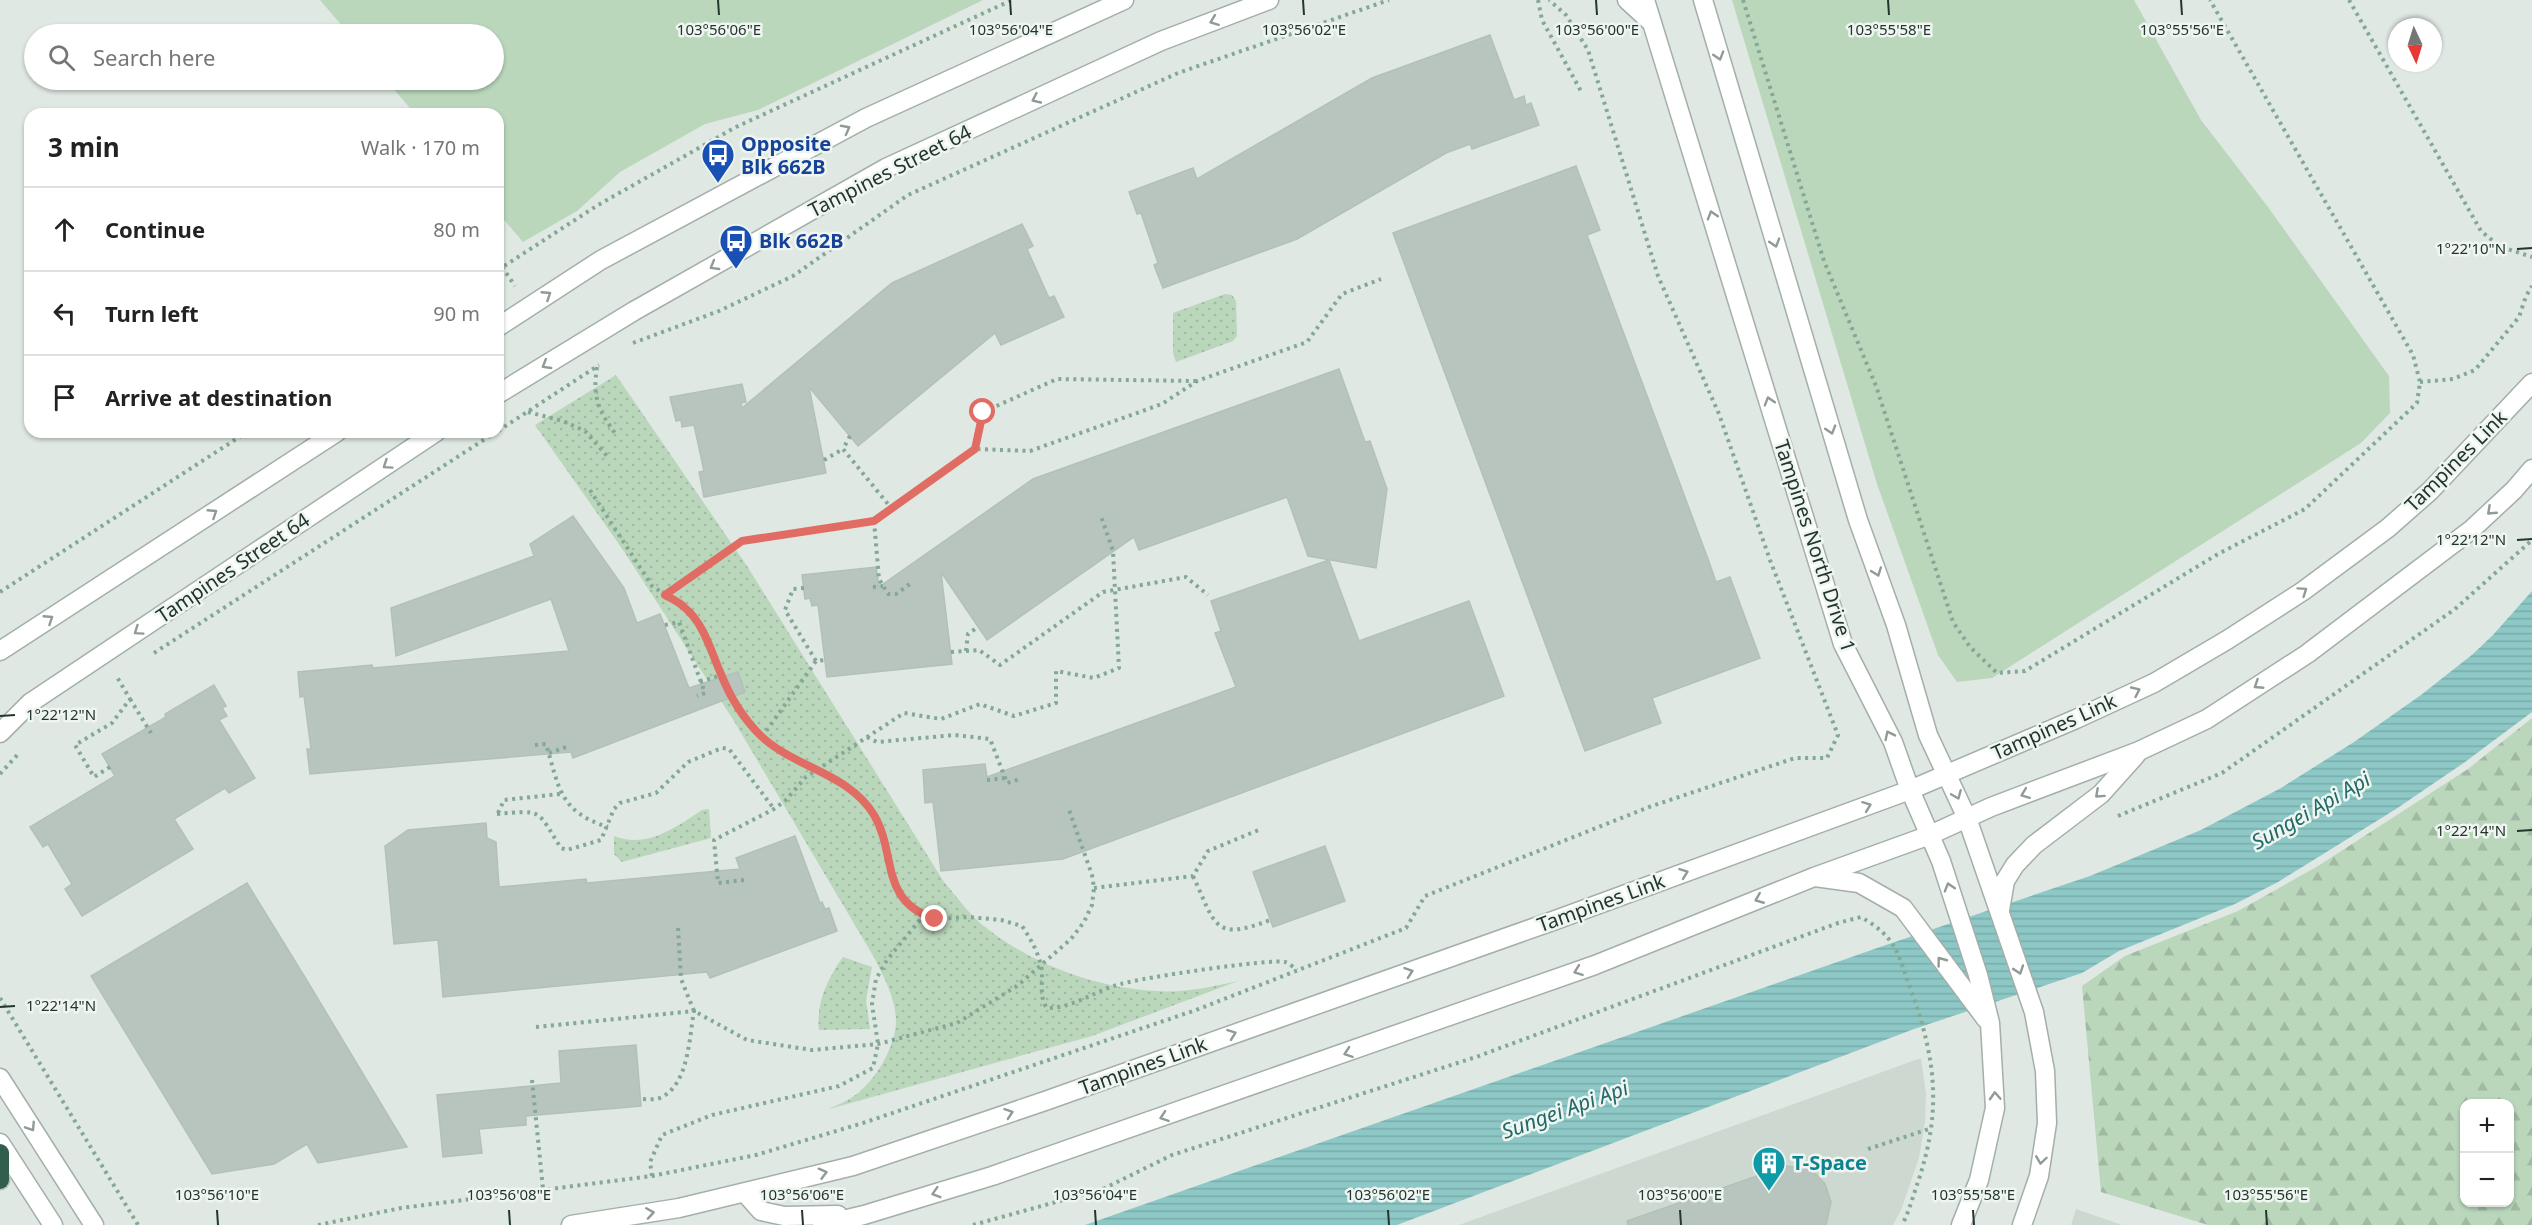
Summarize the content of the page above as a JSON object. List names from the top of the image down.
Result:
{
  "streets": {
    "street": ["Tampines Street 64", "Tampines Link", "Tampines North Drive 1"]
  },
  "crossings": [
    ["Tampines Link", "Tampines North Drive 1"]
  ],
  "water": ["Sungei Api Api"],
  "places": {
    "bus stop": ["Opposite Blk 662B", "Blk 662B"],
    "building": ["T-Space"]
  },
  "north": "bottom",
  "page": {
    "search": "Search here",
    "heading": ["3 min", "Walk · 170 m"],
    "list": [
      ["Continue", "80 m"],
      ["Turn left", "90 m"],
      "Arrive at destination"
    ],
    "map_buttons": ["+", "−"]
  },
  "coordinates": [
    "103°56'06\"E",
    "103°56'04\"E",
    "103°56'02\"E",
    "103°56'00\"E",
    "103°55'58\"E",
    "103°55'56\"E",
    "1°22'10\"N",
    "1°22'12\"N",
    "1°22'14\"N",
    "103°56'10\"E",
    "103°56'08\"E"
  ]
}
